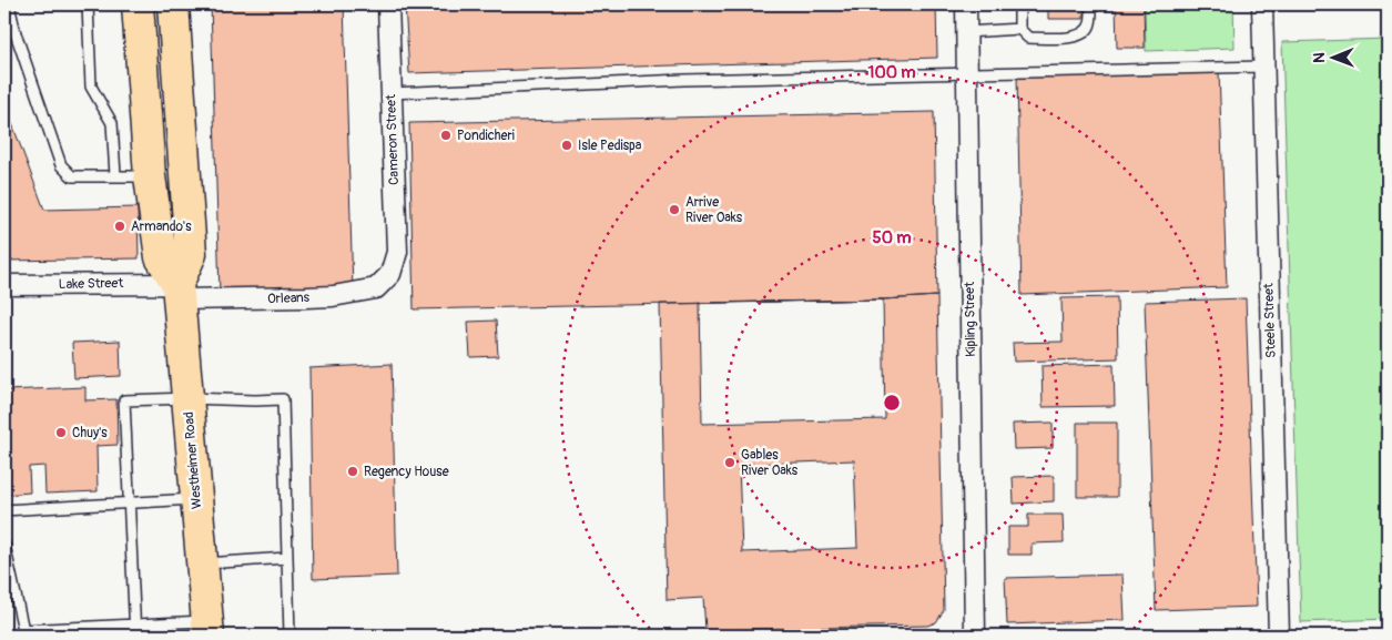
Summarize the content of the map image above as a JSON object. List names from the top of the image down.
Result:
{
  "streets": {
    "main road": ["Westheimer Road"],
    "street": [
      "Cameron Street",
      "Lake Street",
      "Orleans",
      "Kipling Street",
      "Steele Street"
    ]
  },
  "crossings": [
    ["Cameron Street", "Orleans"],
    ["Lake Street", "Orleans"],
    ["Lake Street", "Westheimer Road"],
    ["Orleans", "Westheimer Road"]
  ],
  "places": [
    "Pondicheri",
    "Isle Pedispa",
    "Arrive River Oaks",
    "Armando's",
    "Chuy's",
    "Gables River Oaks",
    "Regency House"
  ],
  "north": "left",
  "rings": ["100 m", "50 m"]
}
